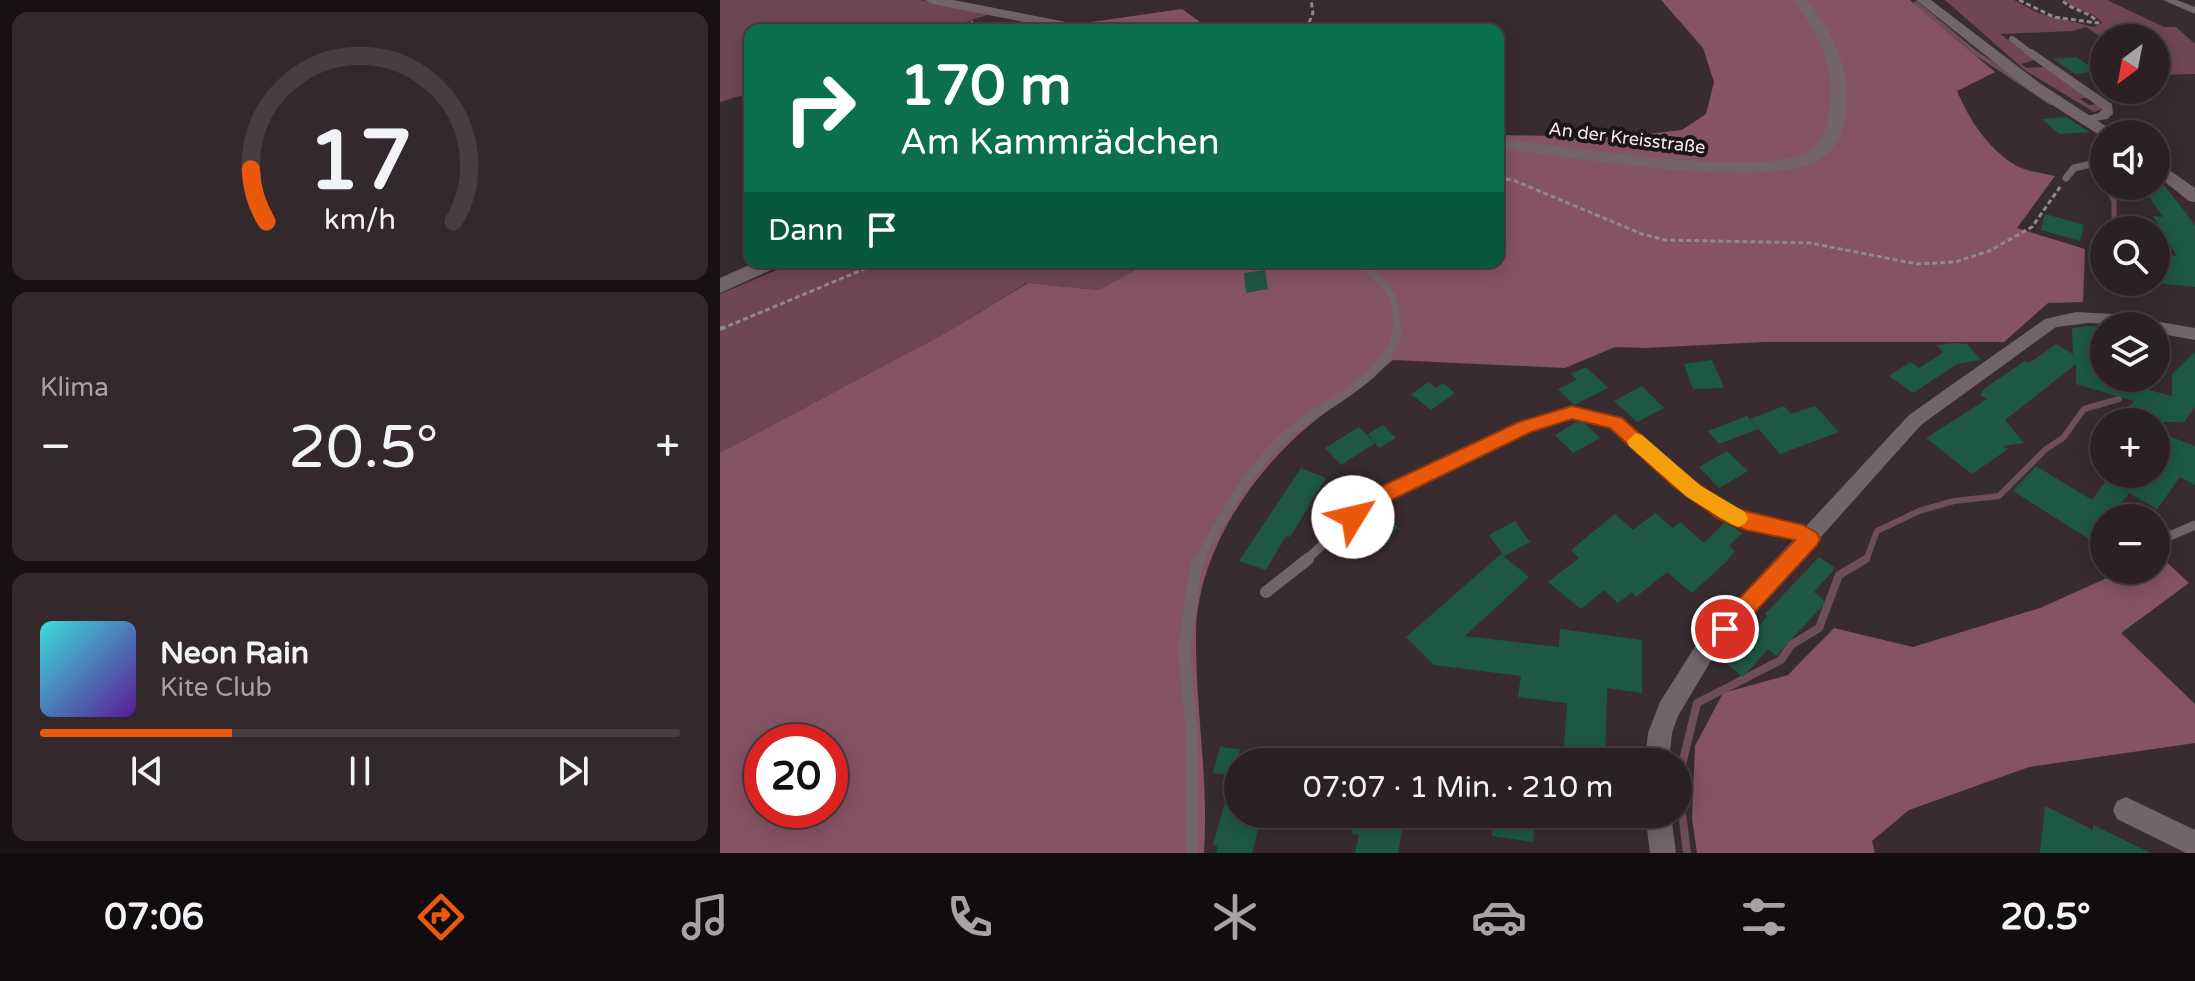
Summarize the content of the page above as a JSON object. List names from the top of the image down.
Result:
{
  "streets": {
    "street": ["An der Kreisstraße"]
  },
  "north": "bottom left",
  "page": {
    "map_buttons": ["+", "−"],
    "turn": ["170 m", "Am Kammrädchen"],
    "then": "Dann",
    "tile": "Klima",
    "heat": ["−", "20.5°", "+"],
    "song": ["Neon Rain", "Kite Club"],
    "limit": "20",
    "trip": "07:07 · 1 Min. · 210 m",
    "tabs": ["07:06", "20.5°"],
    "gauge": ["17", "km/h"]
  }
}
